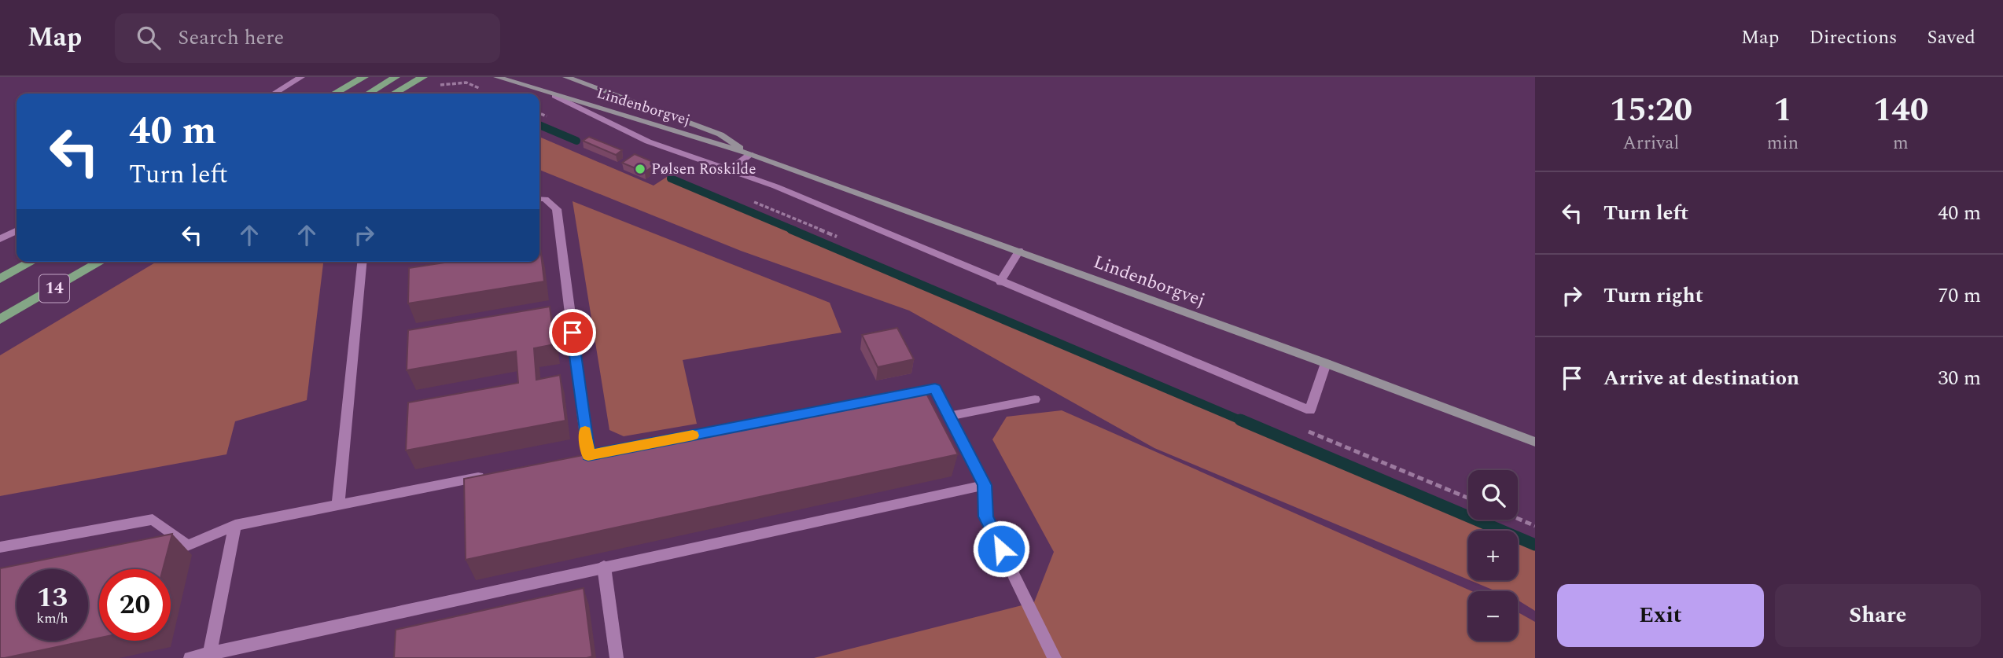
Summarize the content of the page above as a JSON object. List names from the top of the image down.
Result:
{
  "streets": {
    "main road": ["Lindenborgvej", "14"]
  },
  "places": ["Pølsen Roskilde"],
  "page": {
    "header": "Map",
    "search": "Search here",
    "nav": ["Map", "Directions", "Saved"],
    "eta": [
      "15:20",
      "Arrival",
      "1",
      "min",
      "140",
      "m"
    ],
    "turn": ["40 m", "Turn left"],
    "list": [
      {
        "name": "Turn left",
        "value": "40 m"
      },
      {
        "name": "Turn right",
        "value": "70 m"
      },
      {
        "name": "Arrive at destination",
        "value": "30 m"
      }
    ],
    "map_buttons": ["+", "−"],
    "speed": "13 km/h",
    "limit": "20",
    "buttons": ["Exit", "Share"]
  }
}
